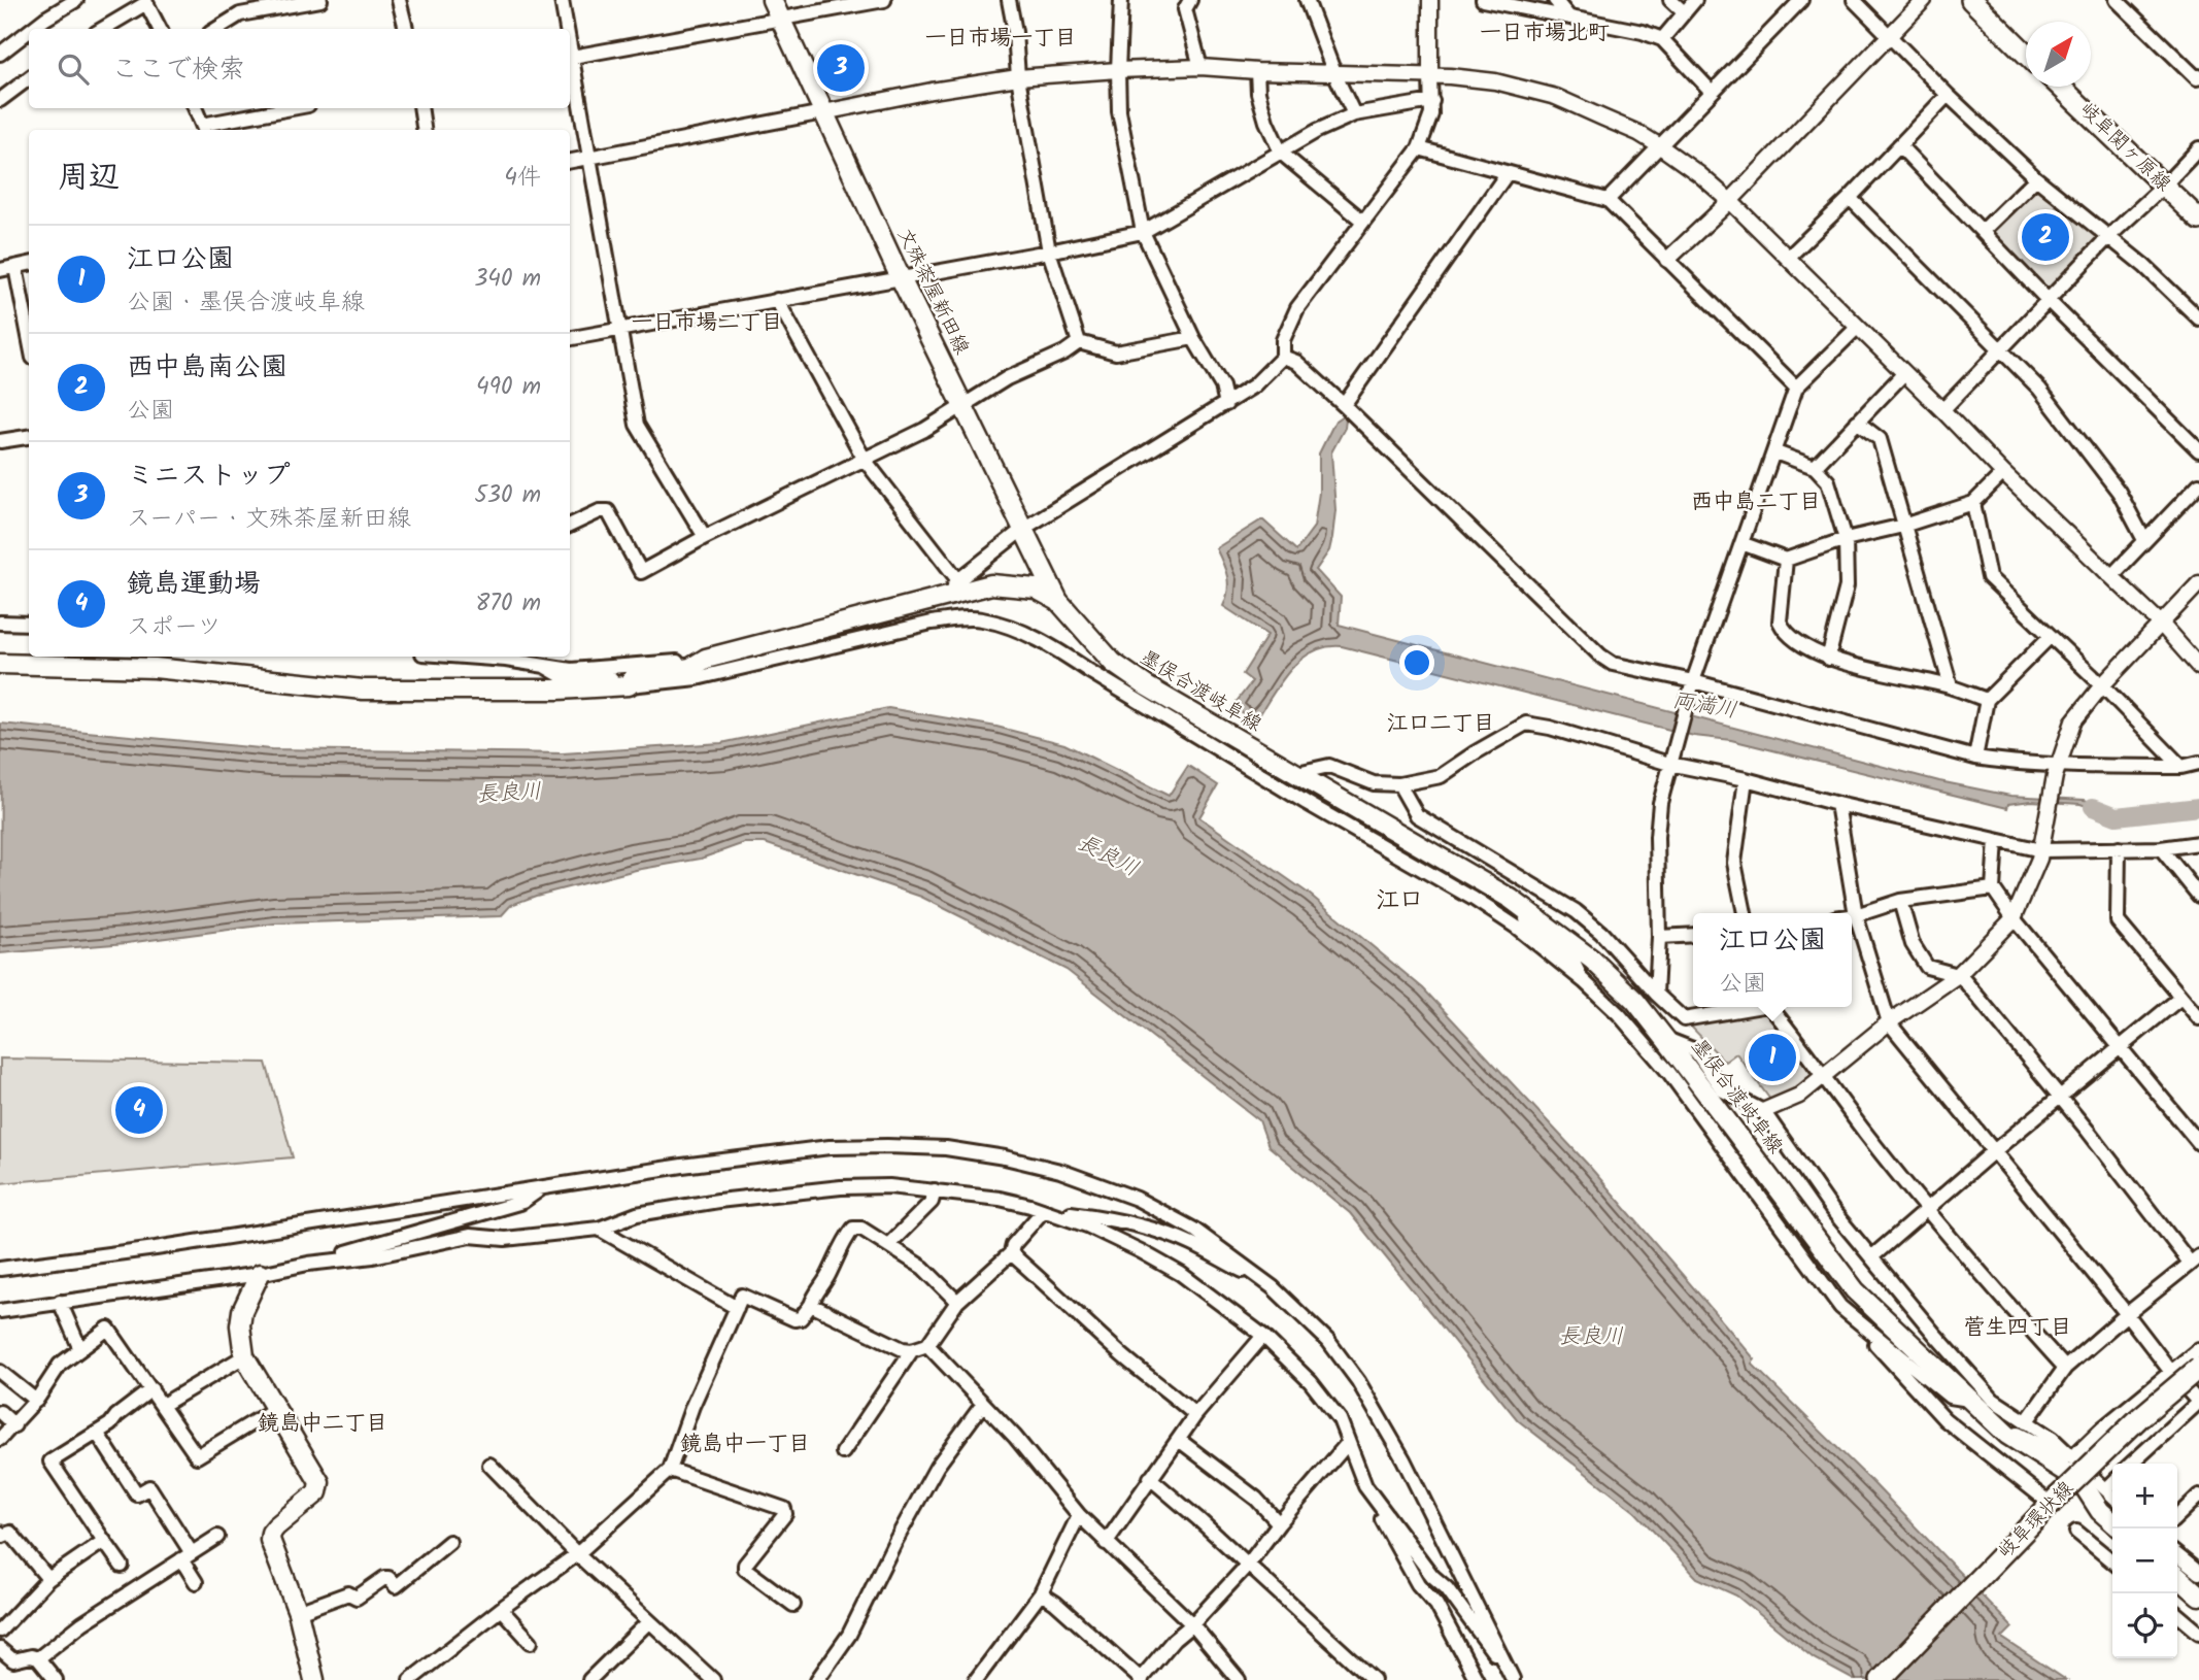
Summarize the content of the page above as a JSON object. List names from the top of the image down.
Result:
{
  "streets": {
    "main road": [
      "岐阜関ヶ原線",
      "文殊茶屋新田線",
      "墨俣合渡岐阜線",
      "岐阜環状線"
    ]
  },
  "crossings": [
    ["文殊茶屋新田線", "墨俣合渡岐阜線"]
  ],
  "districts": [
    "一日市場北町",
    "一日市場一丁目",
    "一日市場二丁目",
    "西中島二丁目",
    "江口二丁目",
    "江口",
    "菅生四丁目",
    "鏡島中二丁目",
    "鏡島中一丁目"
  ],
  "water": ["両満川", "長良川"],
  "north": "top right",
  "page": {
    "search": "ここで検索",
    "pins": [
      "3",
      "2",
      "1",
      "4"
    ],
    "heading": ["周辺", "4件"],
    "list": [
      {
        "mark": "1",
        "name": "江口公園",
        "note": "公園 · 墨俣合渡岐阜線",
        "value": "340 m"
      },
      {
        "mark": "2",
        "name": "西中島南公園",
        "note": "公園",
        "value": "490 m"
      },
      {
        "mark": "3",
        "name": "ミニストップ",
        "note": "スーパー · 文殊茶屋新田線",
        "value": "530 m"
      },
      {
        "mark": "4",
        "name": "鏡島運動場",
        "note": "スポーツ",
        "value": "870 m"
      }
    ],
    "popup": ["江口公園", "公園"],
    "map_buttons": ["+", "−"]
  }
}
